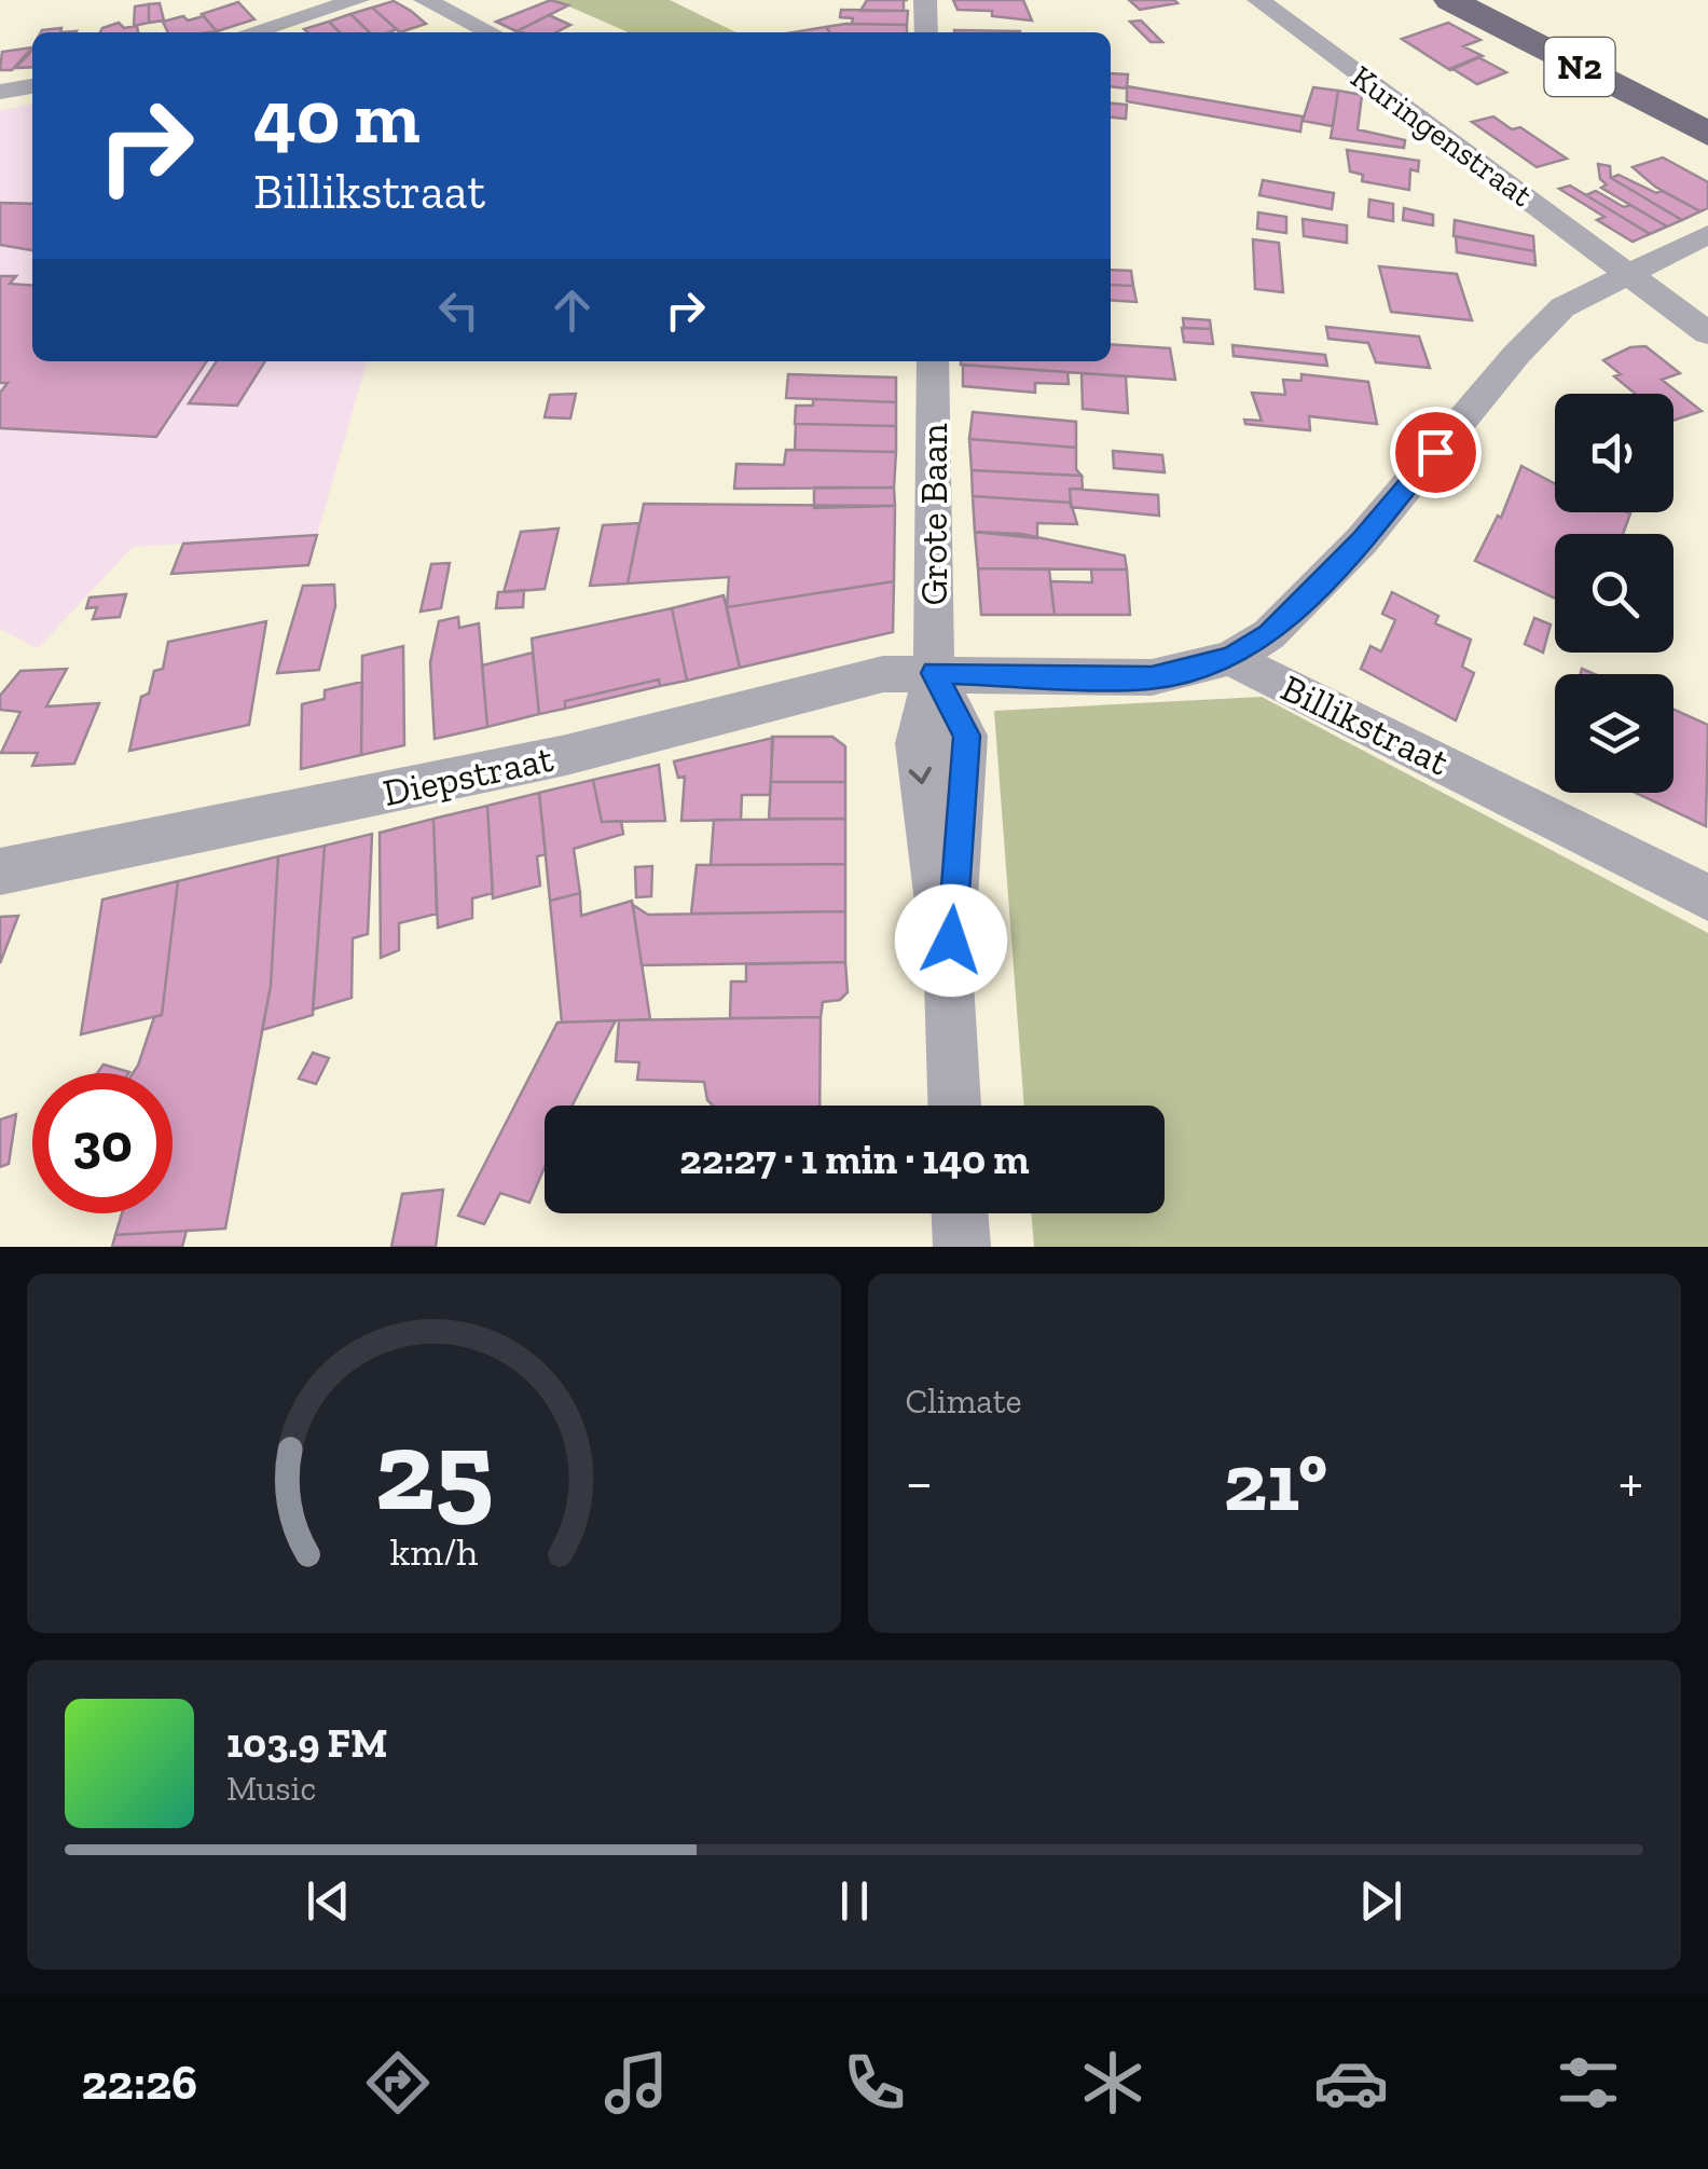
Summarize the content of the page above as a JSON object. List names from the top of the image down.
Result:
{
  "streets": {
    "main road": ["N2"],
    "street": [
      "Kuringenstraat",
      "Grote Baan",
      "Billikstraat",
      "Diepstraat"
    ]
  },
  "crossings": [
    ["Grote Baan", "Diepstraat"]
  ],
  "page": {
    "turn": ["40 m", "Billikstraat"],
    "limit": "30",
    "trip": "22:27 · 1 min · 140 m",
    "tile": "Climate",
    "heat": ["−", "21°", "+"],
    "song": ["103.9 FM", "Music"],
    "tabs": "22:26",
    "gauge": ["25", "km/h"]
  }
}
